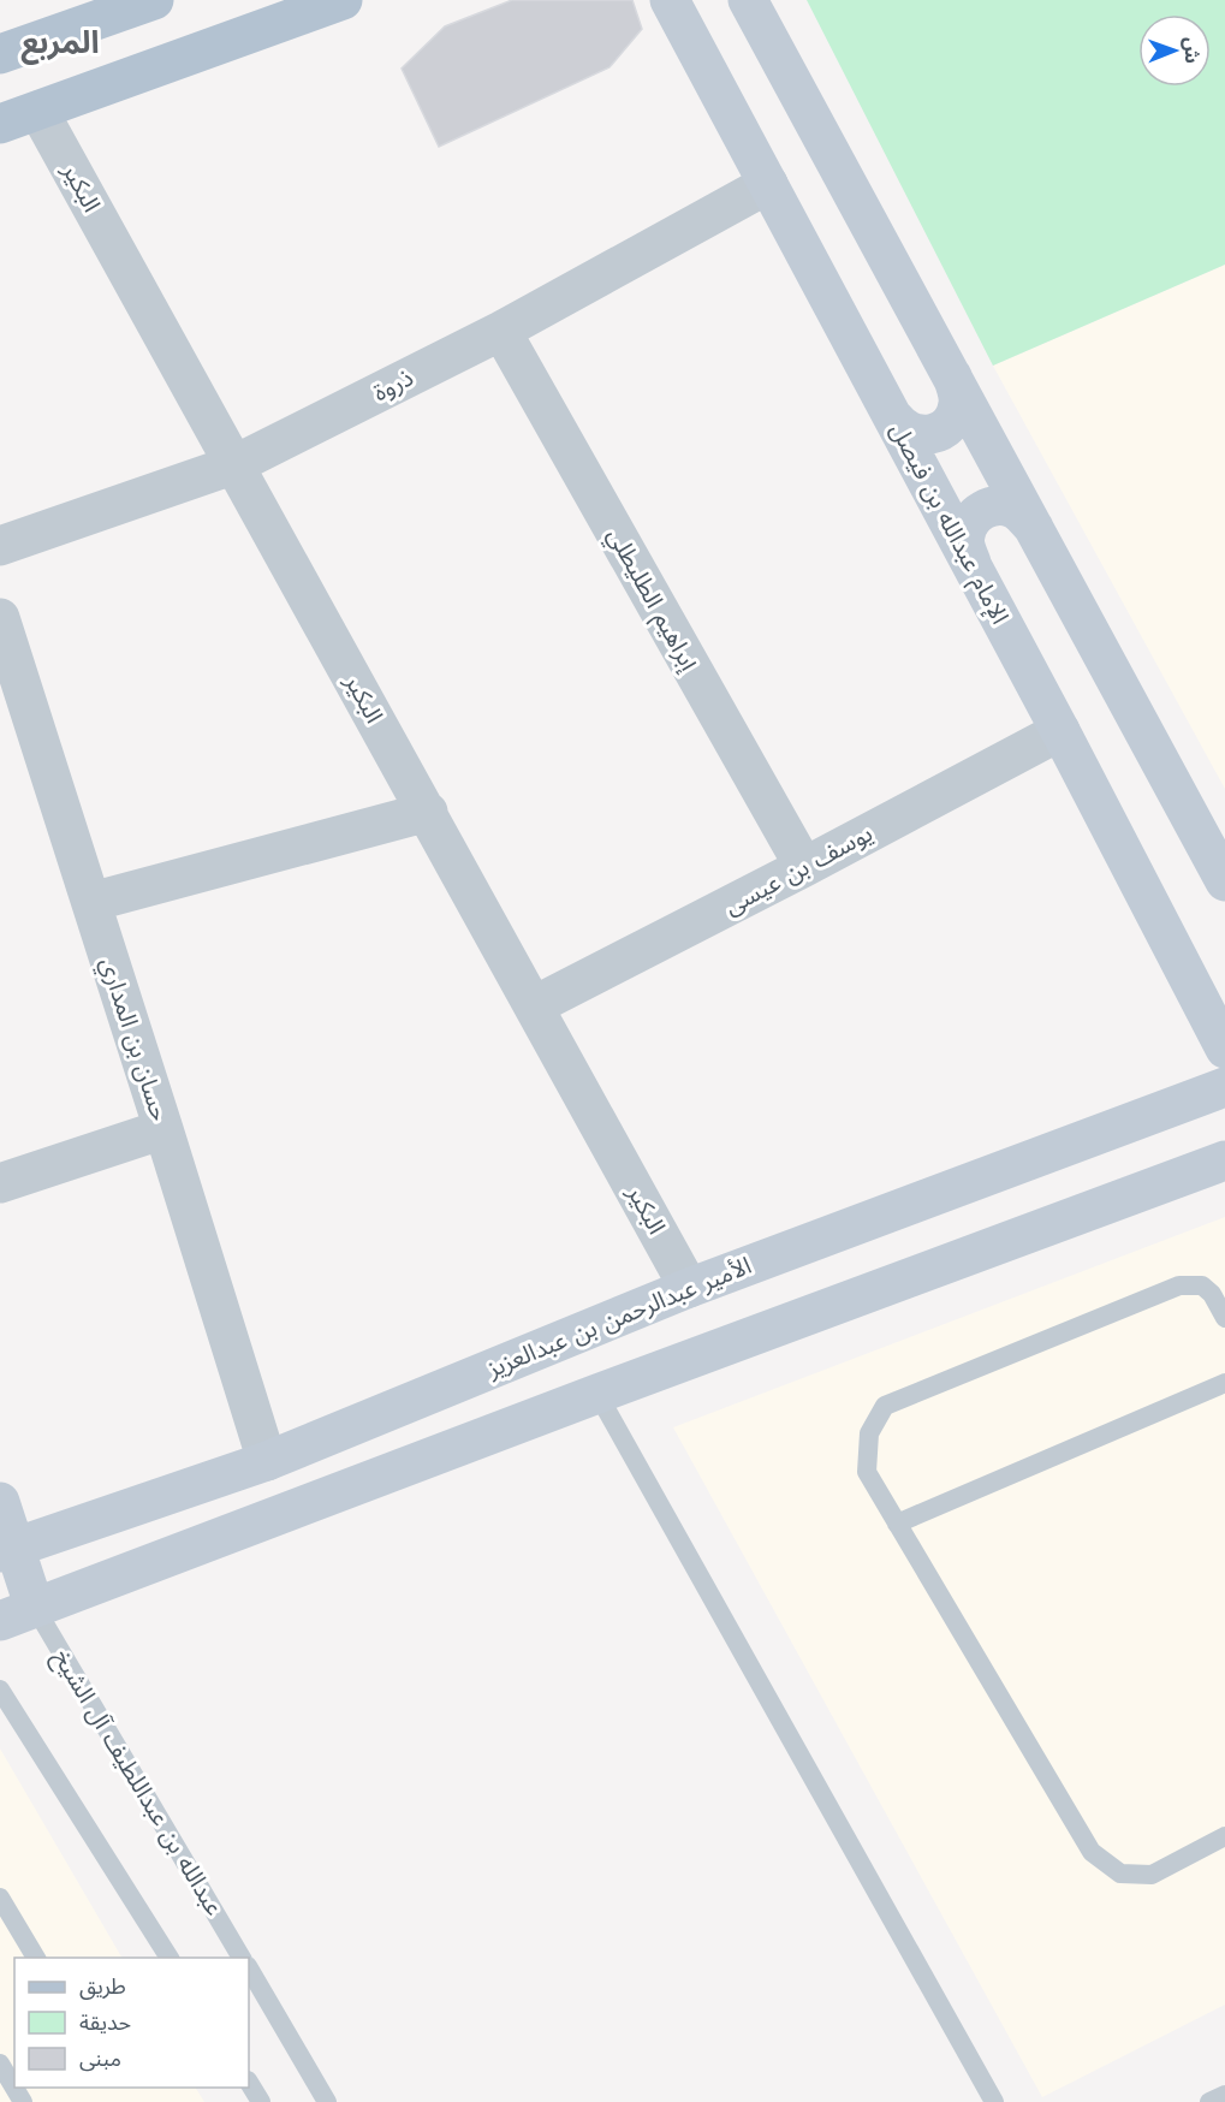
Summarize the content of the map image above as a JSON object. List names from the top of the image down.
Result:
{
  "streets": {
    "street": [
      "البكير",
      "ذروة",
      "الإمام عبدالله بن فيصل",
      "إبراهيم الطليطلي",
      "يوسف بن عيسى",
      "حسان بن المداري",
      "الأمير عبدالرحمن بن عبدالعزيز"
    ],
    "lane": ["عبدالله بن عبداللطيف آل الشيخ"]
  },
  "crossings": [
    ["البكير", "ذروة"],
    ["البكير", "يوسف بن عيسى"],
    ["البكير", "الأمير عبدالرحمن بن عبدالعزيز"],
    ["ذروة", "الإمام عبدالله بن فيصل"],
    ["ذروة", "إبراهيم الطليطلي"],
    ["الإمام عبدالله بن فيصل", "يوسف بن عيسى"],
    ["إبراهيم الطليطلي", "يوسف بن عيسى"],
    ["حسان بن المداري", "الأمير عبدالرحمن بن عبدالعزيز"]
  ],
  "districts": ["المربع"],
  "legend": ["طريق", "حديقة", "مبنى"],
  "north": "right"
}
